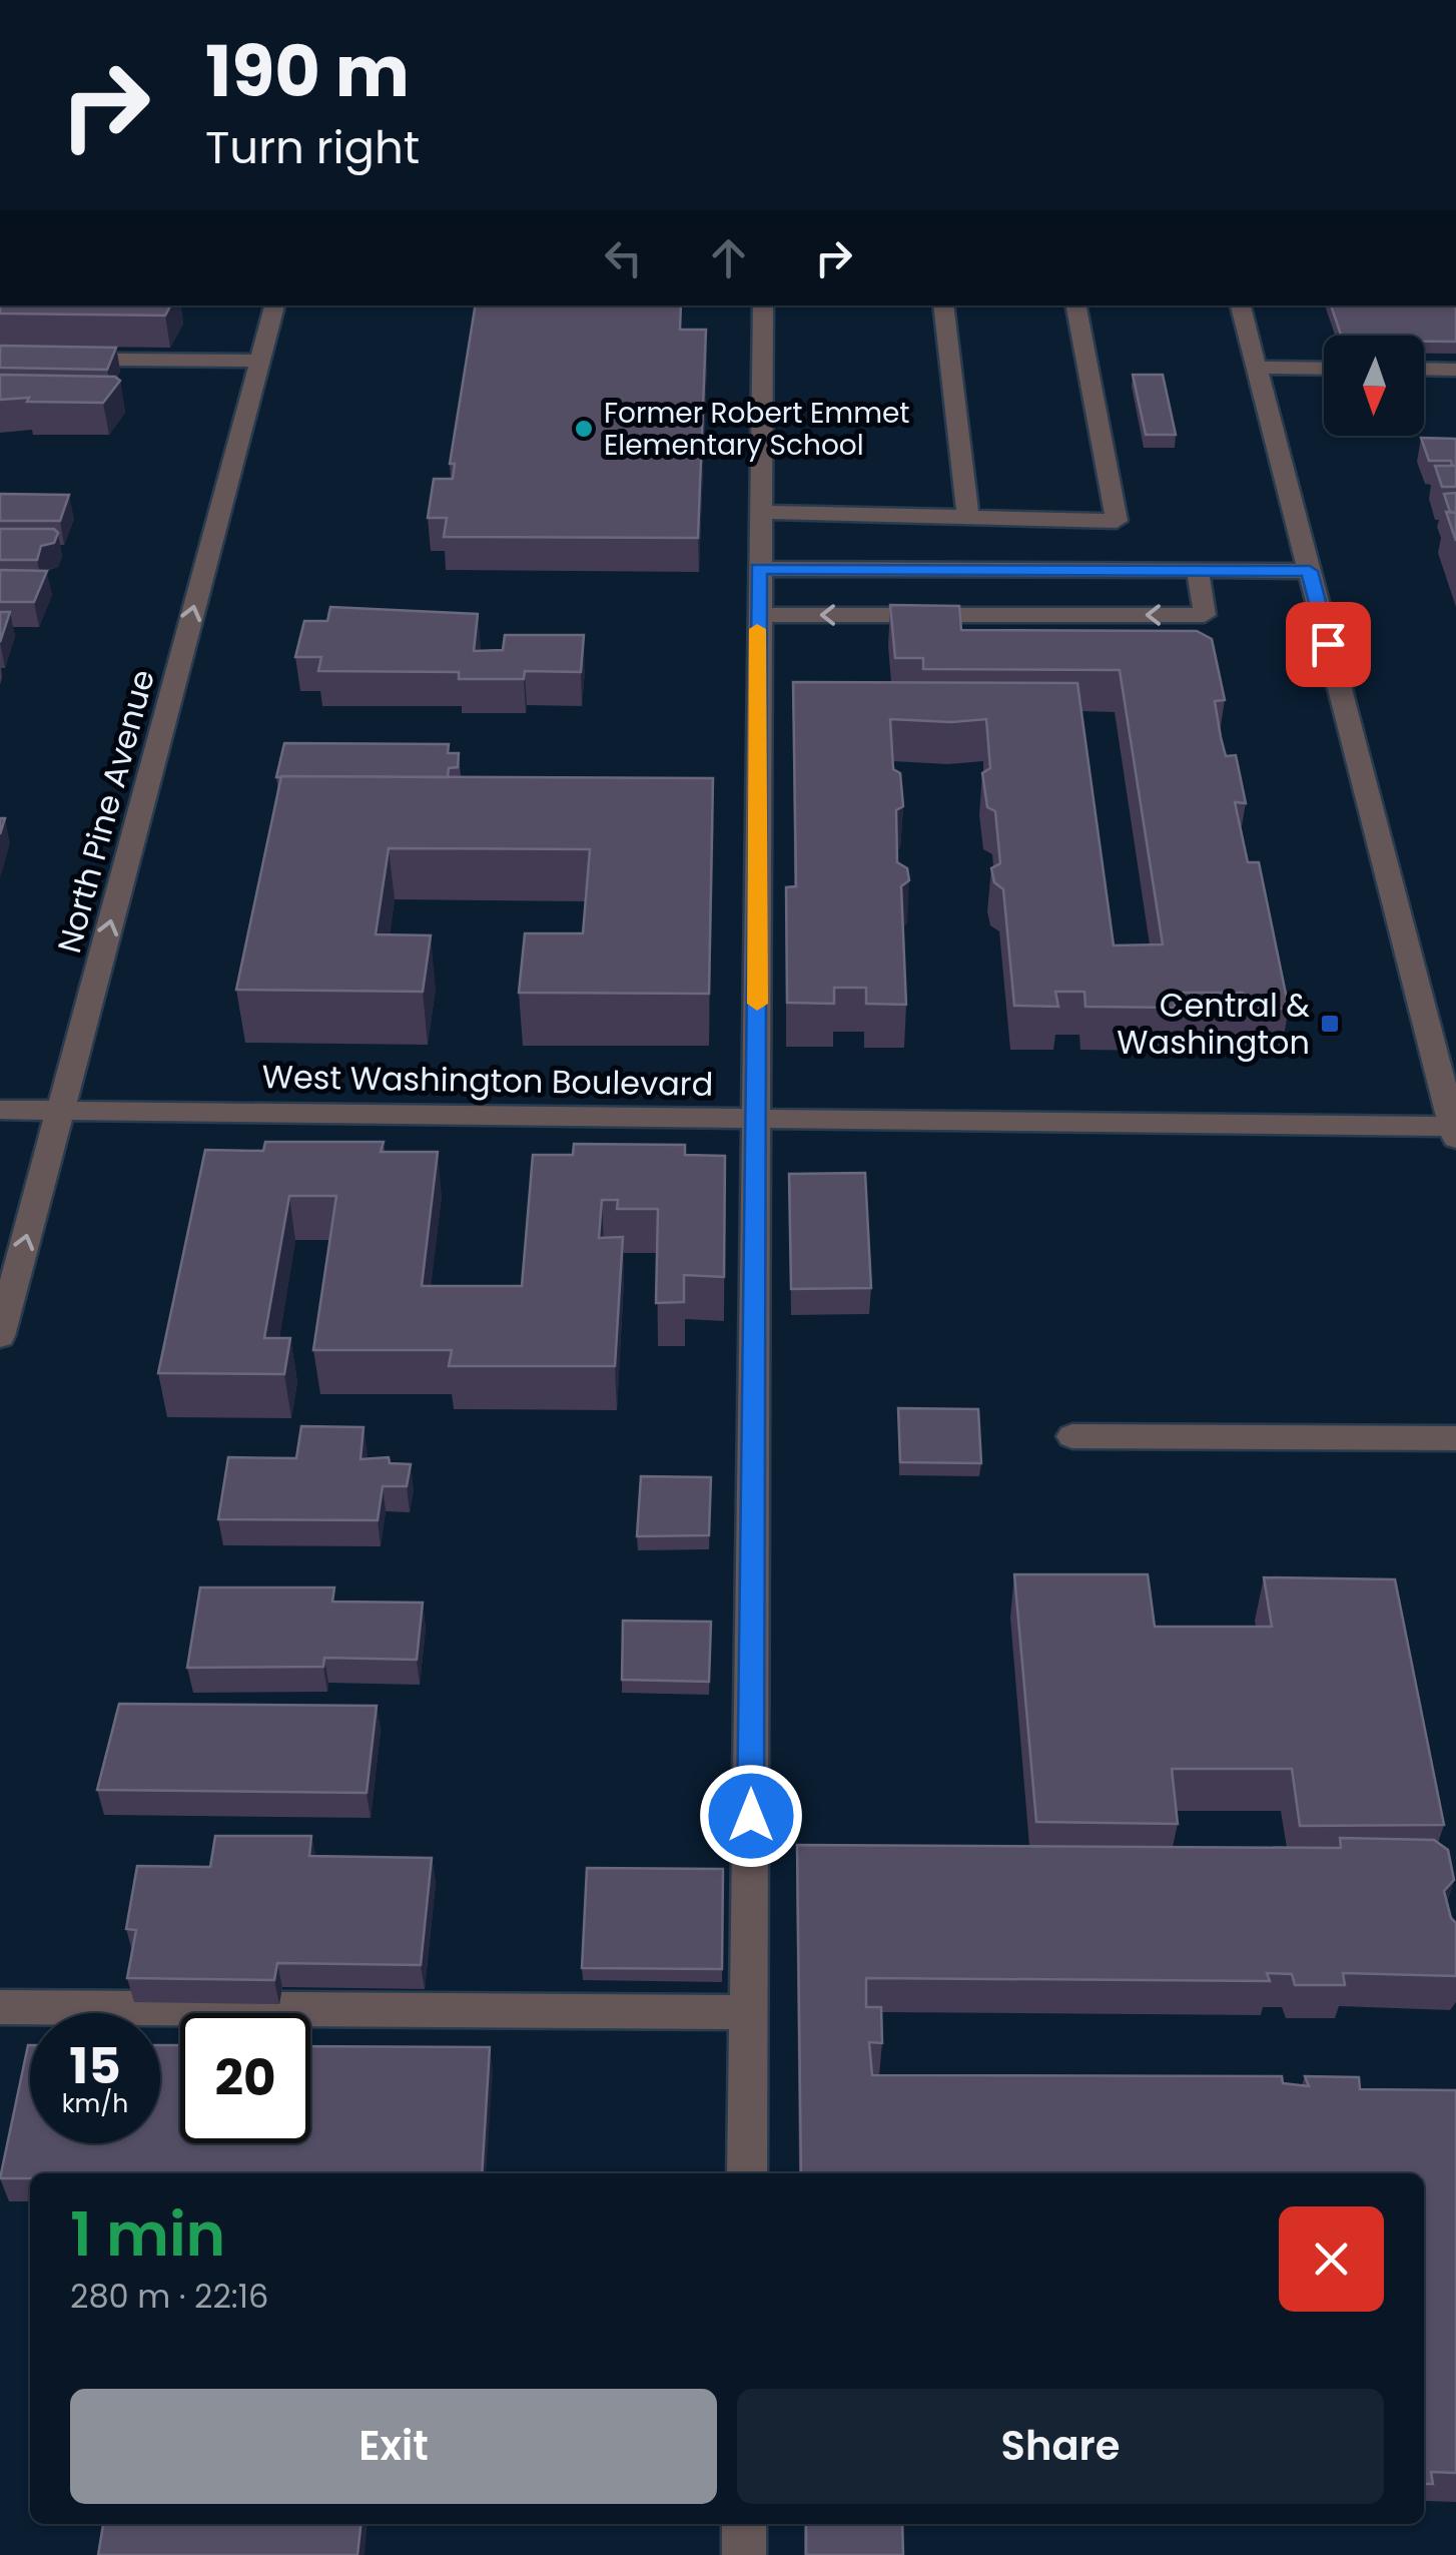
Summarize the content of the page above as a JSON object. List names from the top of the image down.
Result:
{
  "streets": {
    "street": ["North Pine Avenue", "West Washington Boulevard"]
  },
  "crossings": [
    ["North Pine Avenue", "West Washington Boulevard"]
  ],
  "one_way": ["North Pine Avenue"],
  "places": {
    "other": ["Former Robert Emmet Elementary School"],
    "transit": ["Central & Washington"]
  },
  "north": "bottom",
  "page": {
    "turn": ["190 m", "Turn right"],
    "speed": "15 km/h",
    "limit": "20",
    "heading": ["1 min", "280 m · 22:16"],
    "buttons": ["Exit", "Share"]
  }
}
